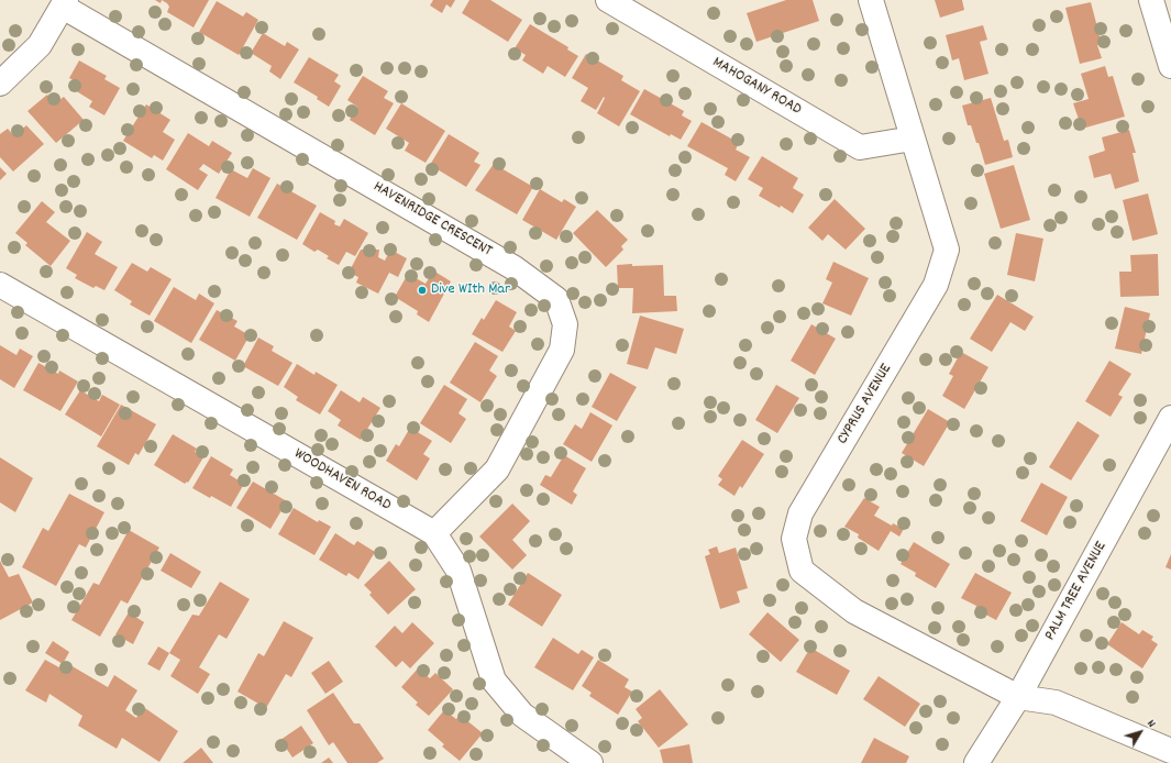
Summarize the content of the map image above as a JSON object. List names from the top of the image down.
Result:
{
  "streets": {
    "street": [
      "MAHOGANY ROAD",
      "HAVENRIDGE CRESCENT",
      "CYPRUS AVENUE",
      "WOODHAVEN ROAD",
      "PALM TREE AVENUE"
    ]
  },
  "crossings": [
    ["MAHOGANY ROAD", "CYPRUS AVENUE"],
    ["HAVENRIDGE CRESCENT", "WOODHAVEN ROAD"],
    ["CYPRUS AVENUE", "PALM TREE AVENUE"]
  ],
  "places": ["Dive WIth Mar"],
  "north": "top right"
}
